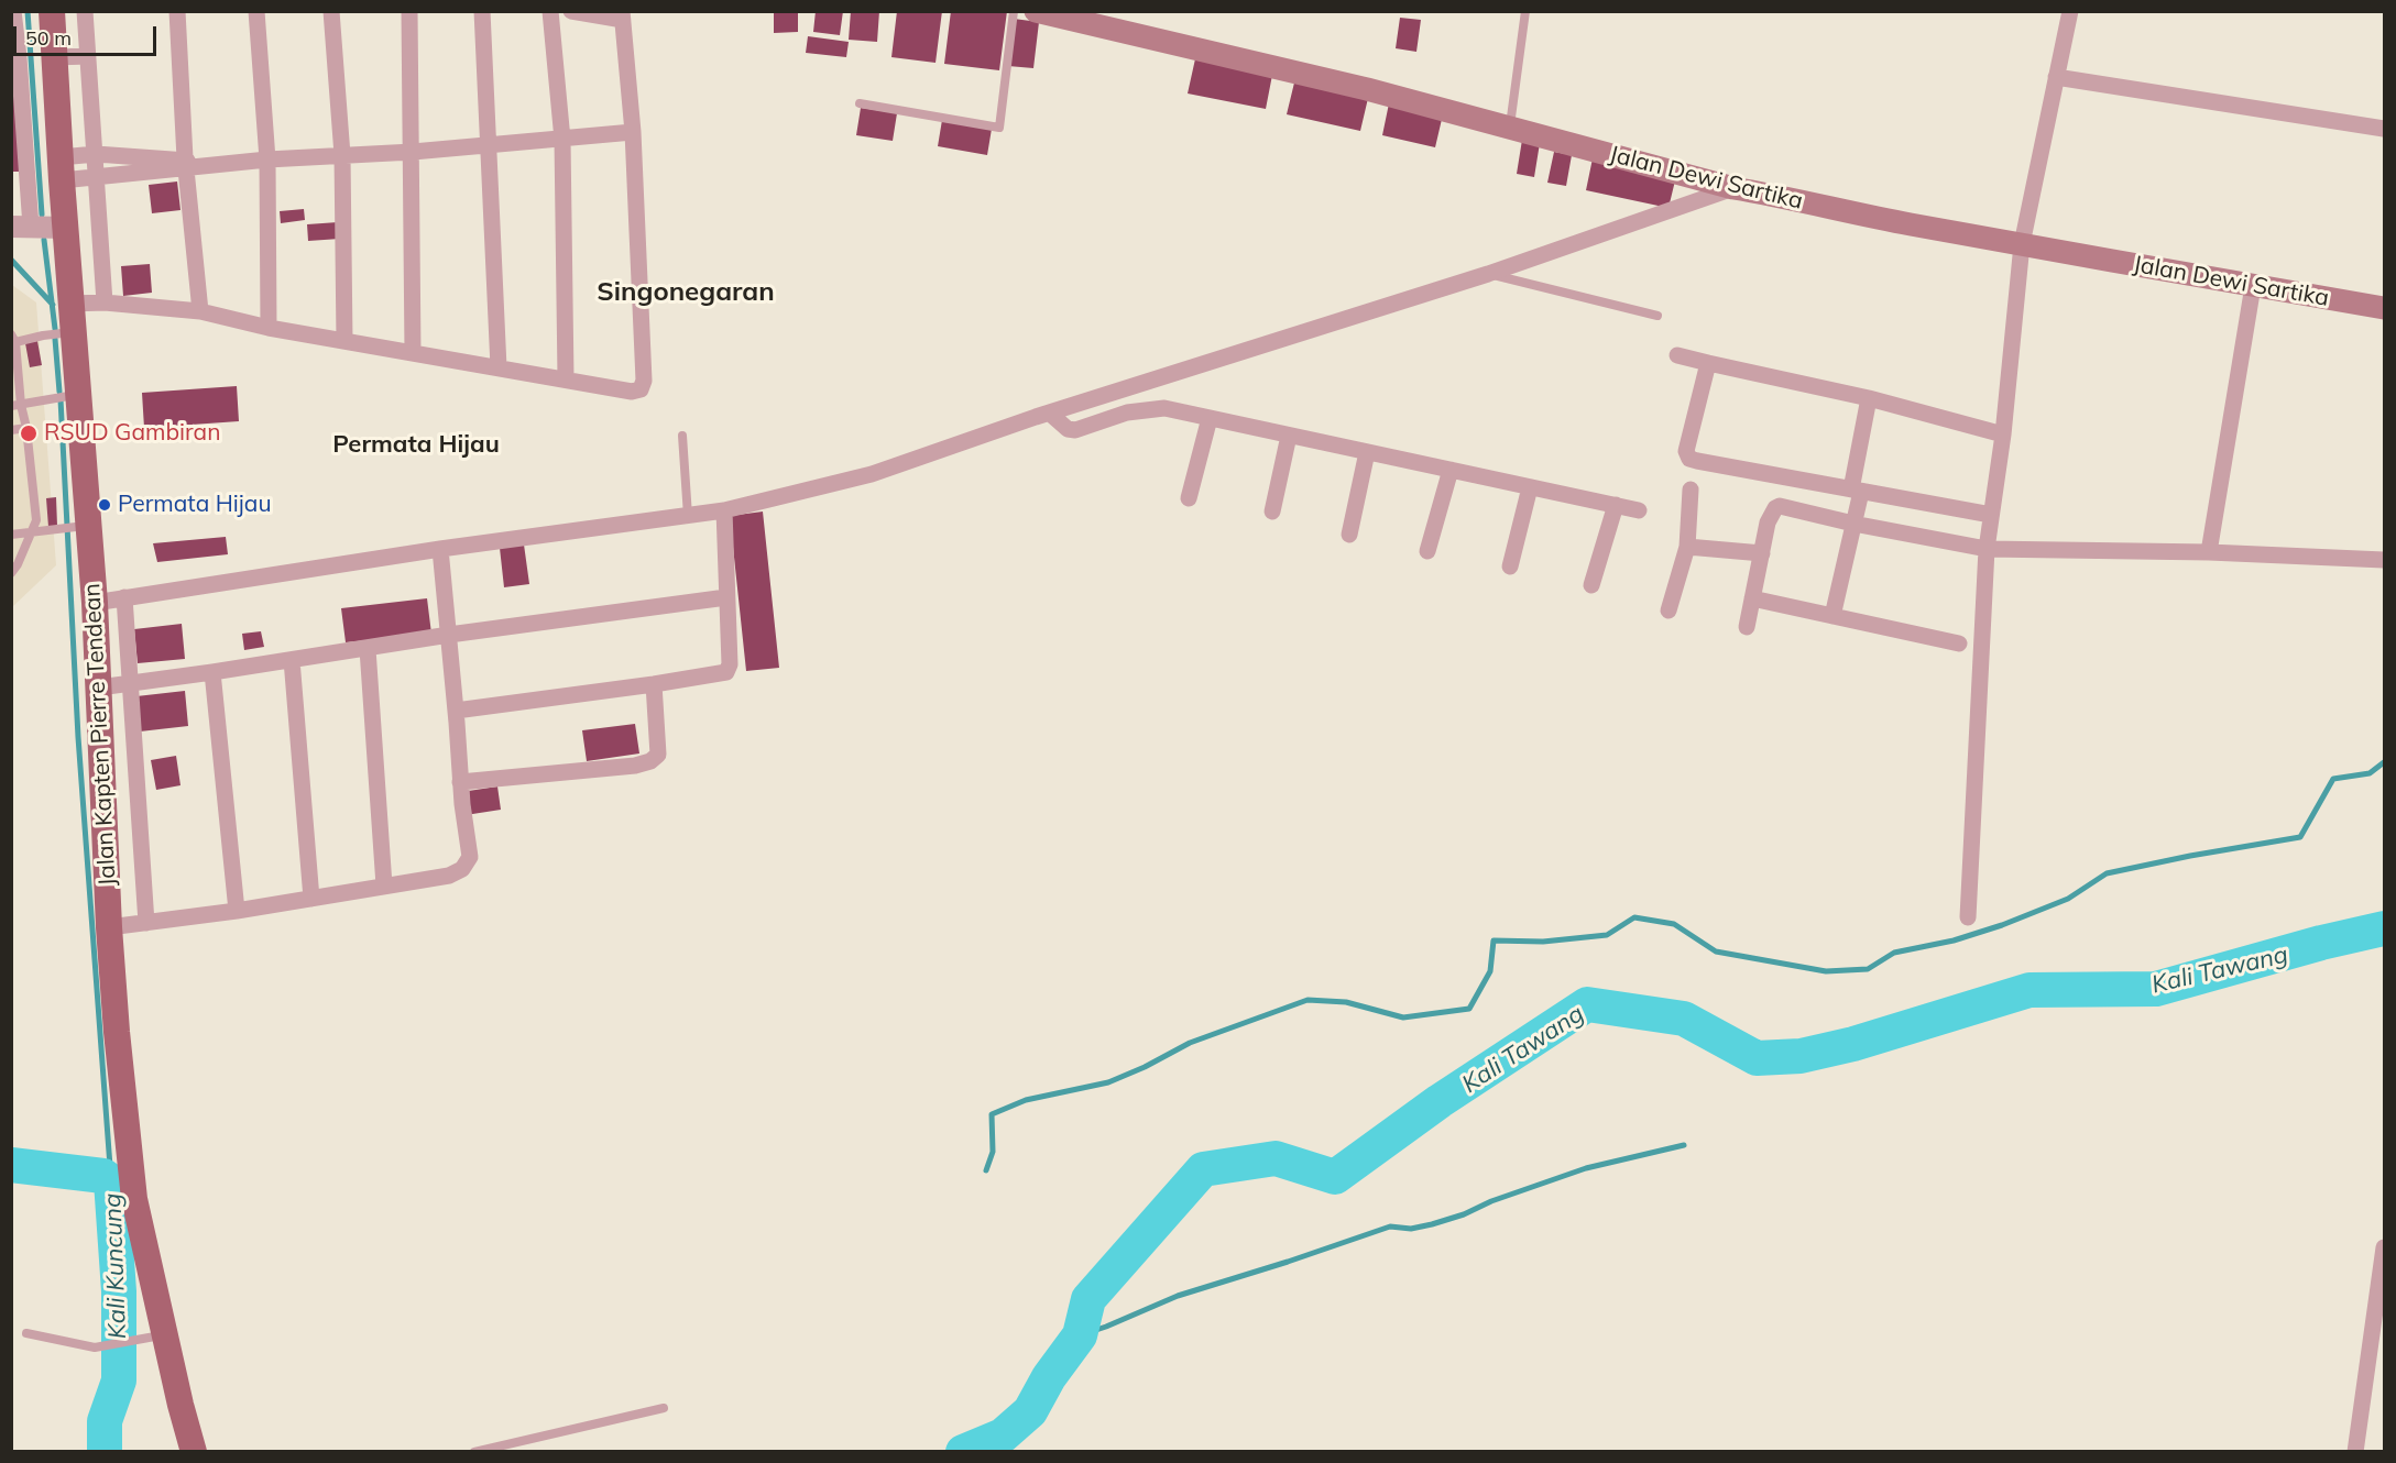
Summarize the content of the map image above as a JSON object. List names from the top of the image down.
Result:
{
  "streets": {
    "main road": ["Jalan Dewi Sartika", "Jalan Kapten Pierre Tendean"]
  },
  "districts": ["Singonegaran", "Permata Hijau"],
  "water": ["Kali Tawang", "Kali Kuncung"],
  "places": ["RSUD Gambiran", "Permata Hijau"],
  "scale_bar": "50 m"
}
